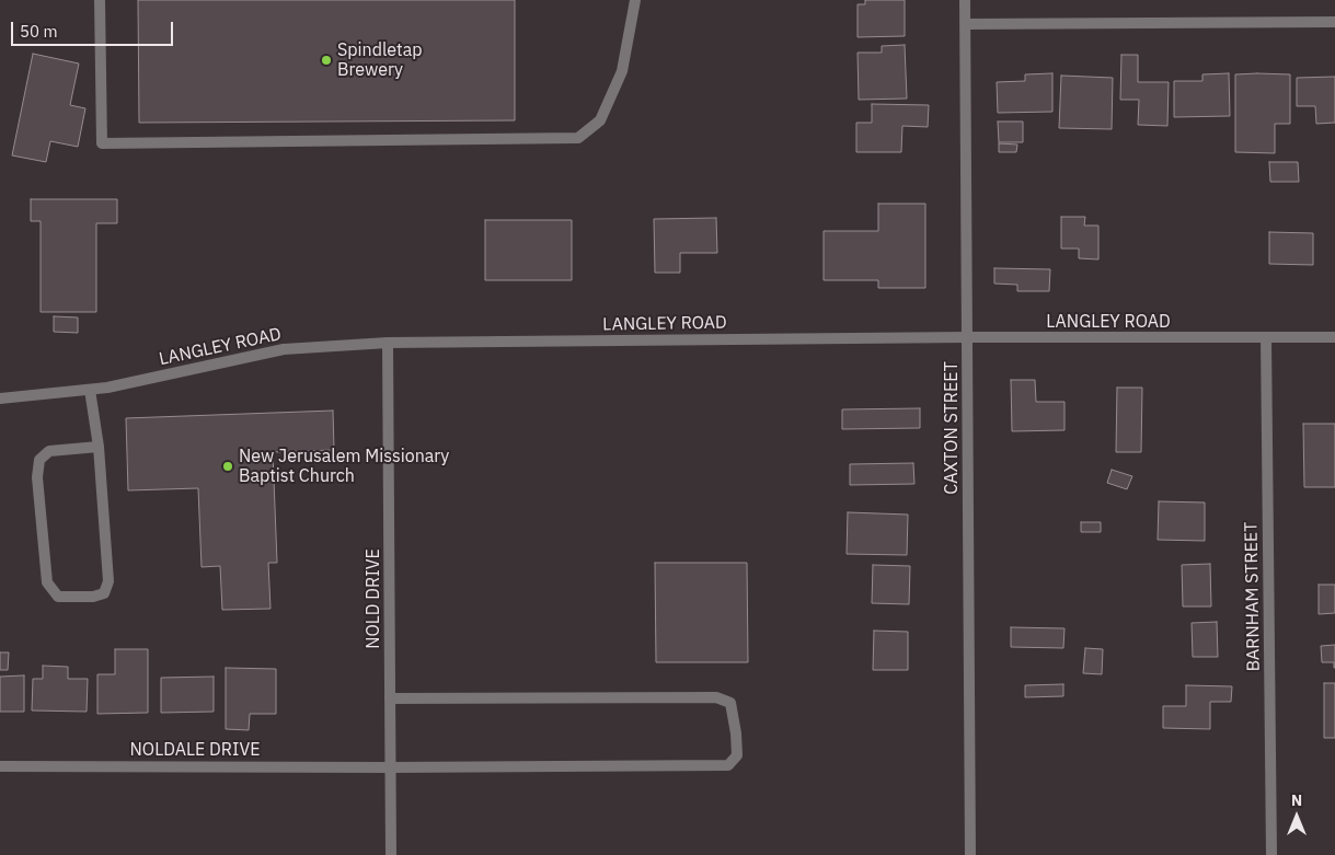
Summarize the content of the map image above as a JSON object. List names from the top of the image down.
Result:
{
  "streets": {
    "street": [
      "LANGLEY ROAD",
      "CAXTON STREET",
      "BARNHAM STREET",
      "NOLD DRIVE",
      "NOLDALE DRIVE"
    ]
  },
  "crossings": [
    ["LANGLEY ROAD", "CAXTON STREET"],
    ["LANGLEY ROAD", "BARNHAM STREET"],
    ["LANGLEY ROAD", "NOLD DRIVE"],
    ["NOLD DRIVE", "NOLDALE DRIVE"]
  ],
  "places": ["Spindletap Brewery", "New Jerusalem Missionary Baptist Church"],
  "scale_bar": "50 m",
  "north": "top"
}
